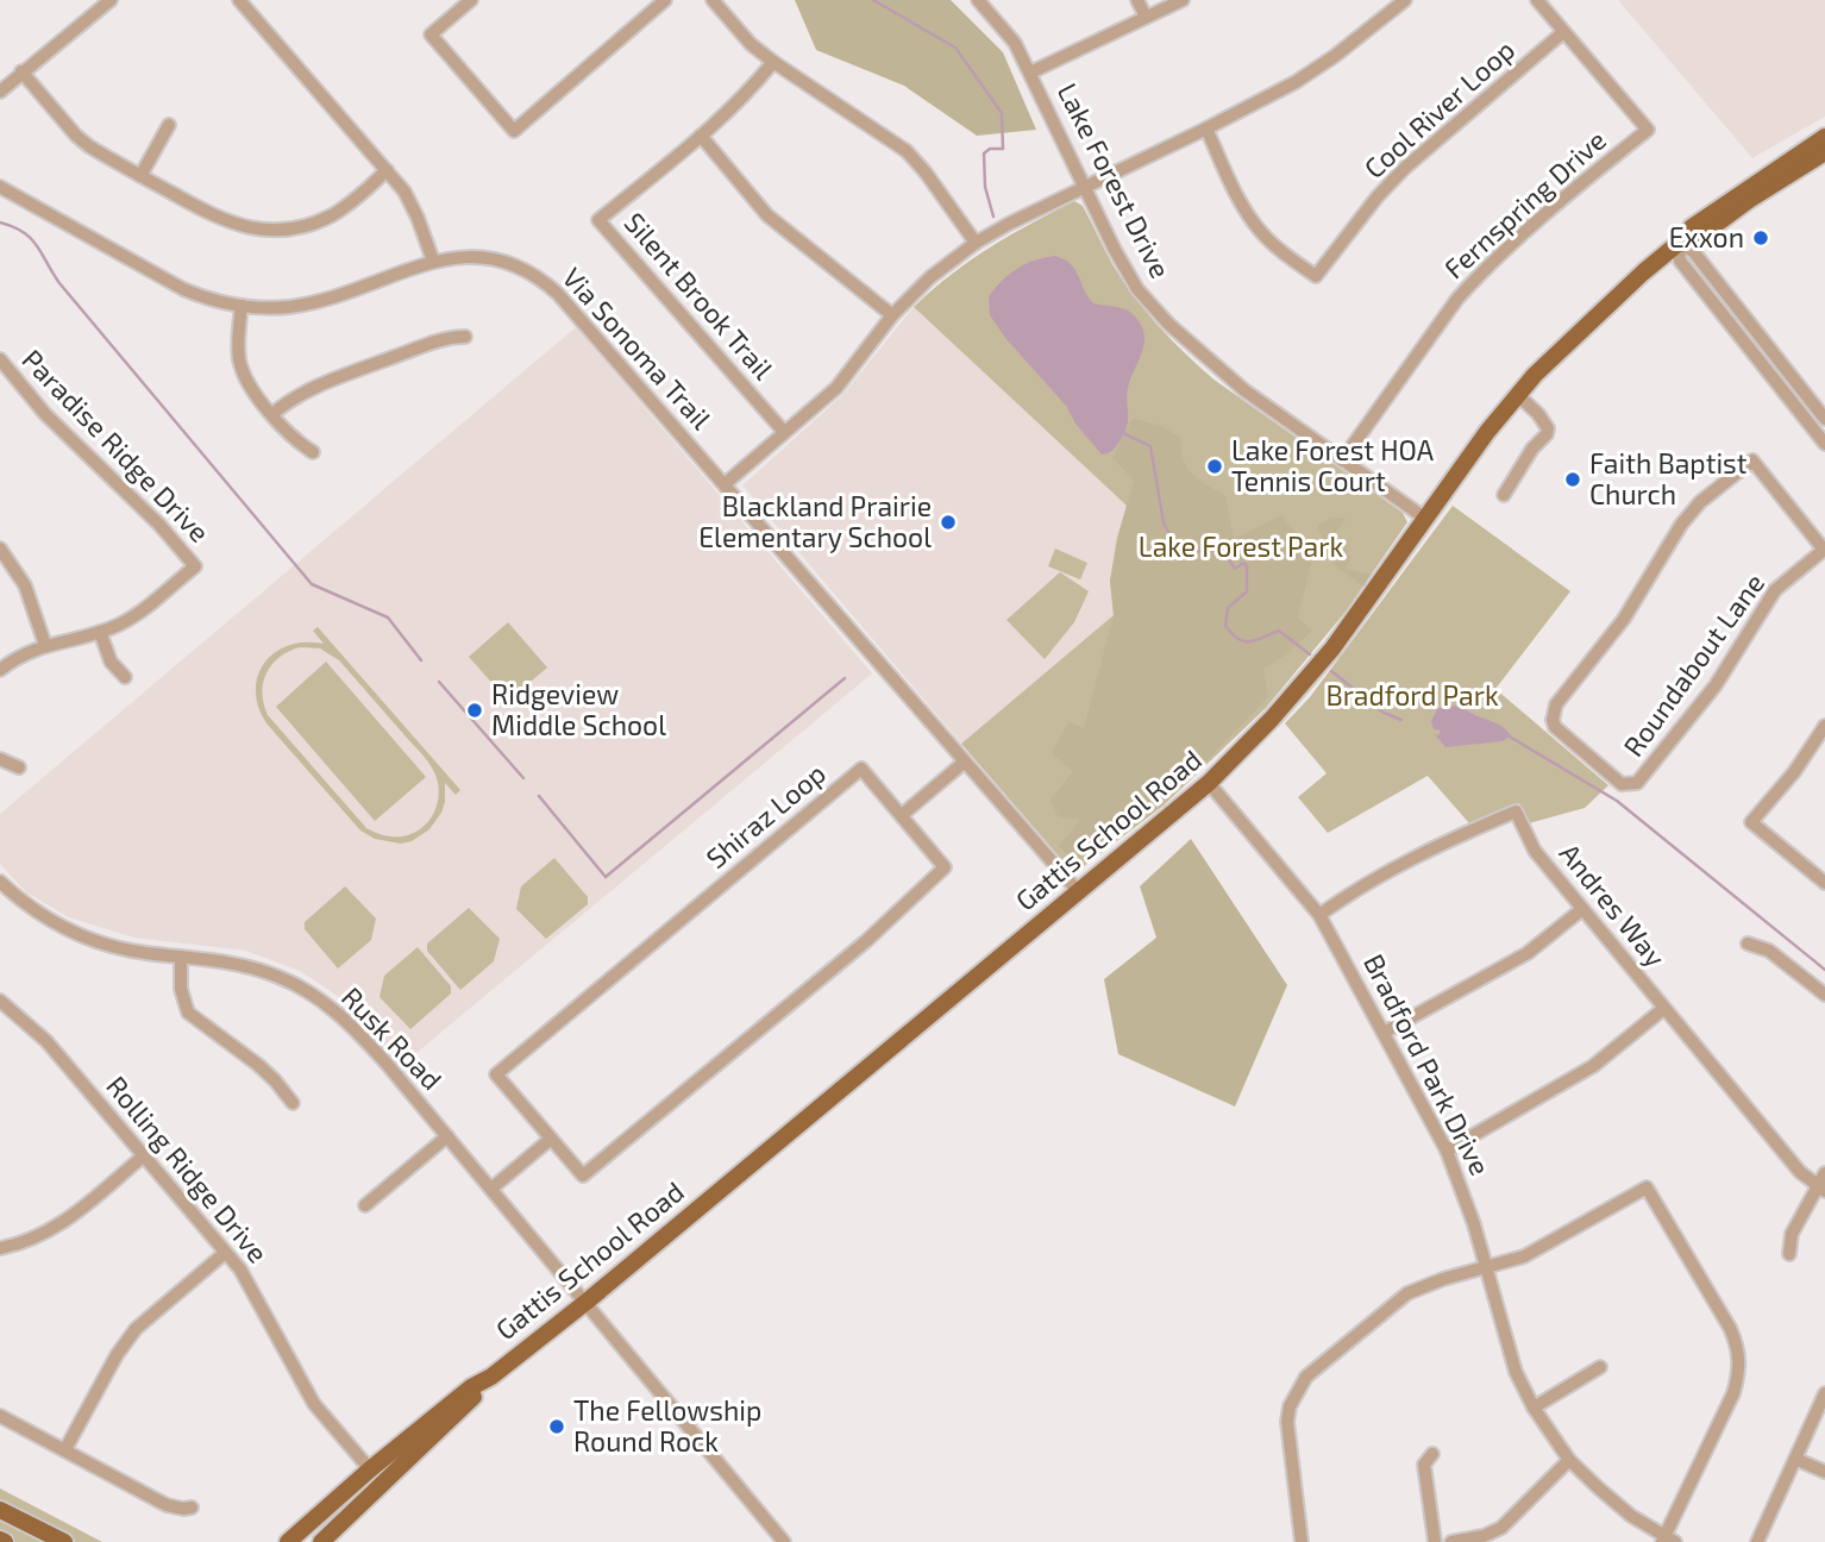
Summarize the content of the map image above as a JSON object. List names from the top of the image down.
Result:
{
  "streets": {
    "main road": ["Gattis School Road"],
    "street": [
      "Cool River Loop",
      "Lake Forest Drive",
      "Fernspring Drive",
      "Silent Brook Trail",
      "Via Sonoma Trail",
      "Paradise Ridge Drive",
      "Roundabout Lane",
      "Shiraz Loop",
      "Andres Way",
      "Rusk Road",
      "Bradford Park Drive",
      "Rolling Ridge Drive"
    ]
  },
  "crossings": [
    ["Cool River Loop", "Fernspring Drive"],
    ["Lake Forest Drive", "Fernspring Drive"],
    ["Lake Forest Drive", "Gattis School Road"],
    ["Via Sonoma Trail", "Gattis School Road"],
    ["Gattis School Road", "Rusk Road"],
    ["Gattis School Road", "Bradford Park Drive"],
    ["Gattis School Road", "Rolling Ridge Drive"],
    ["Andres Way", "Bradford Park Drive"]
  ],
  "parks": ["Lake Forest Park", "Bradford Park"],
  "places": [
    "Exxon",
    "Lake Forest HOA Tennis Court",
    "Faith Baptist Church",
    "Blackland Prairie Elementary School",
    "Ridgeview Middle School",
    "The Fellowship Round Rock"
  ]
}
